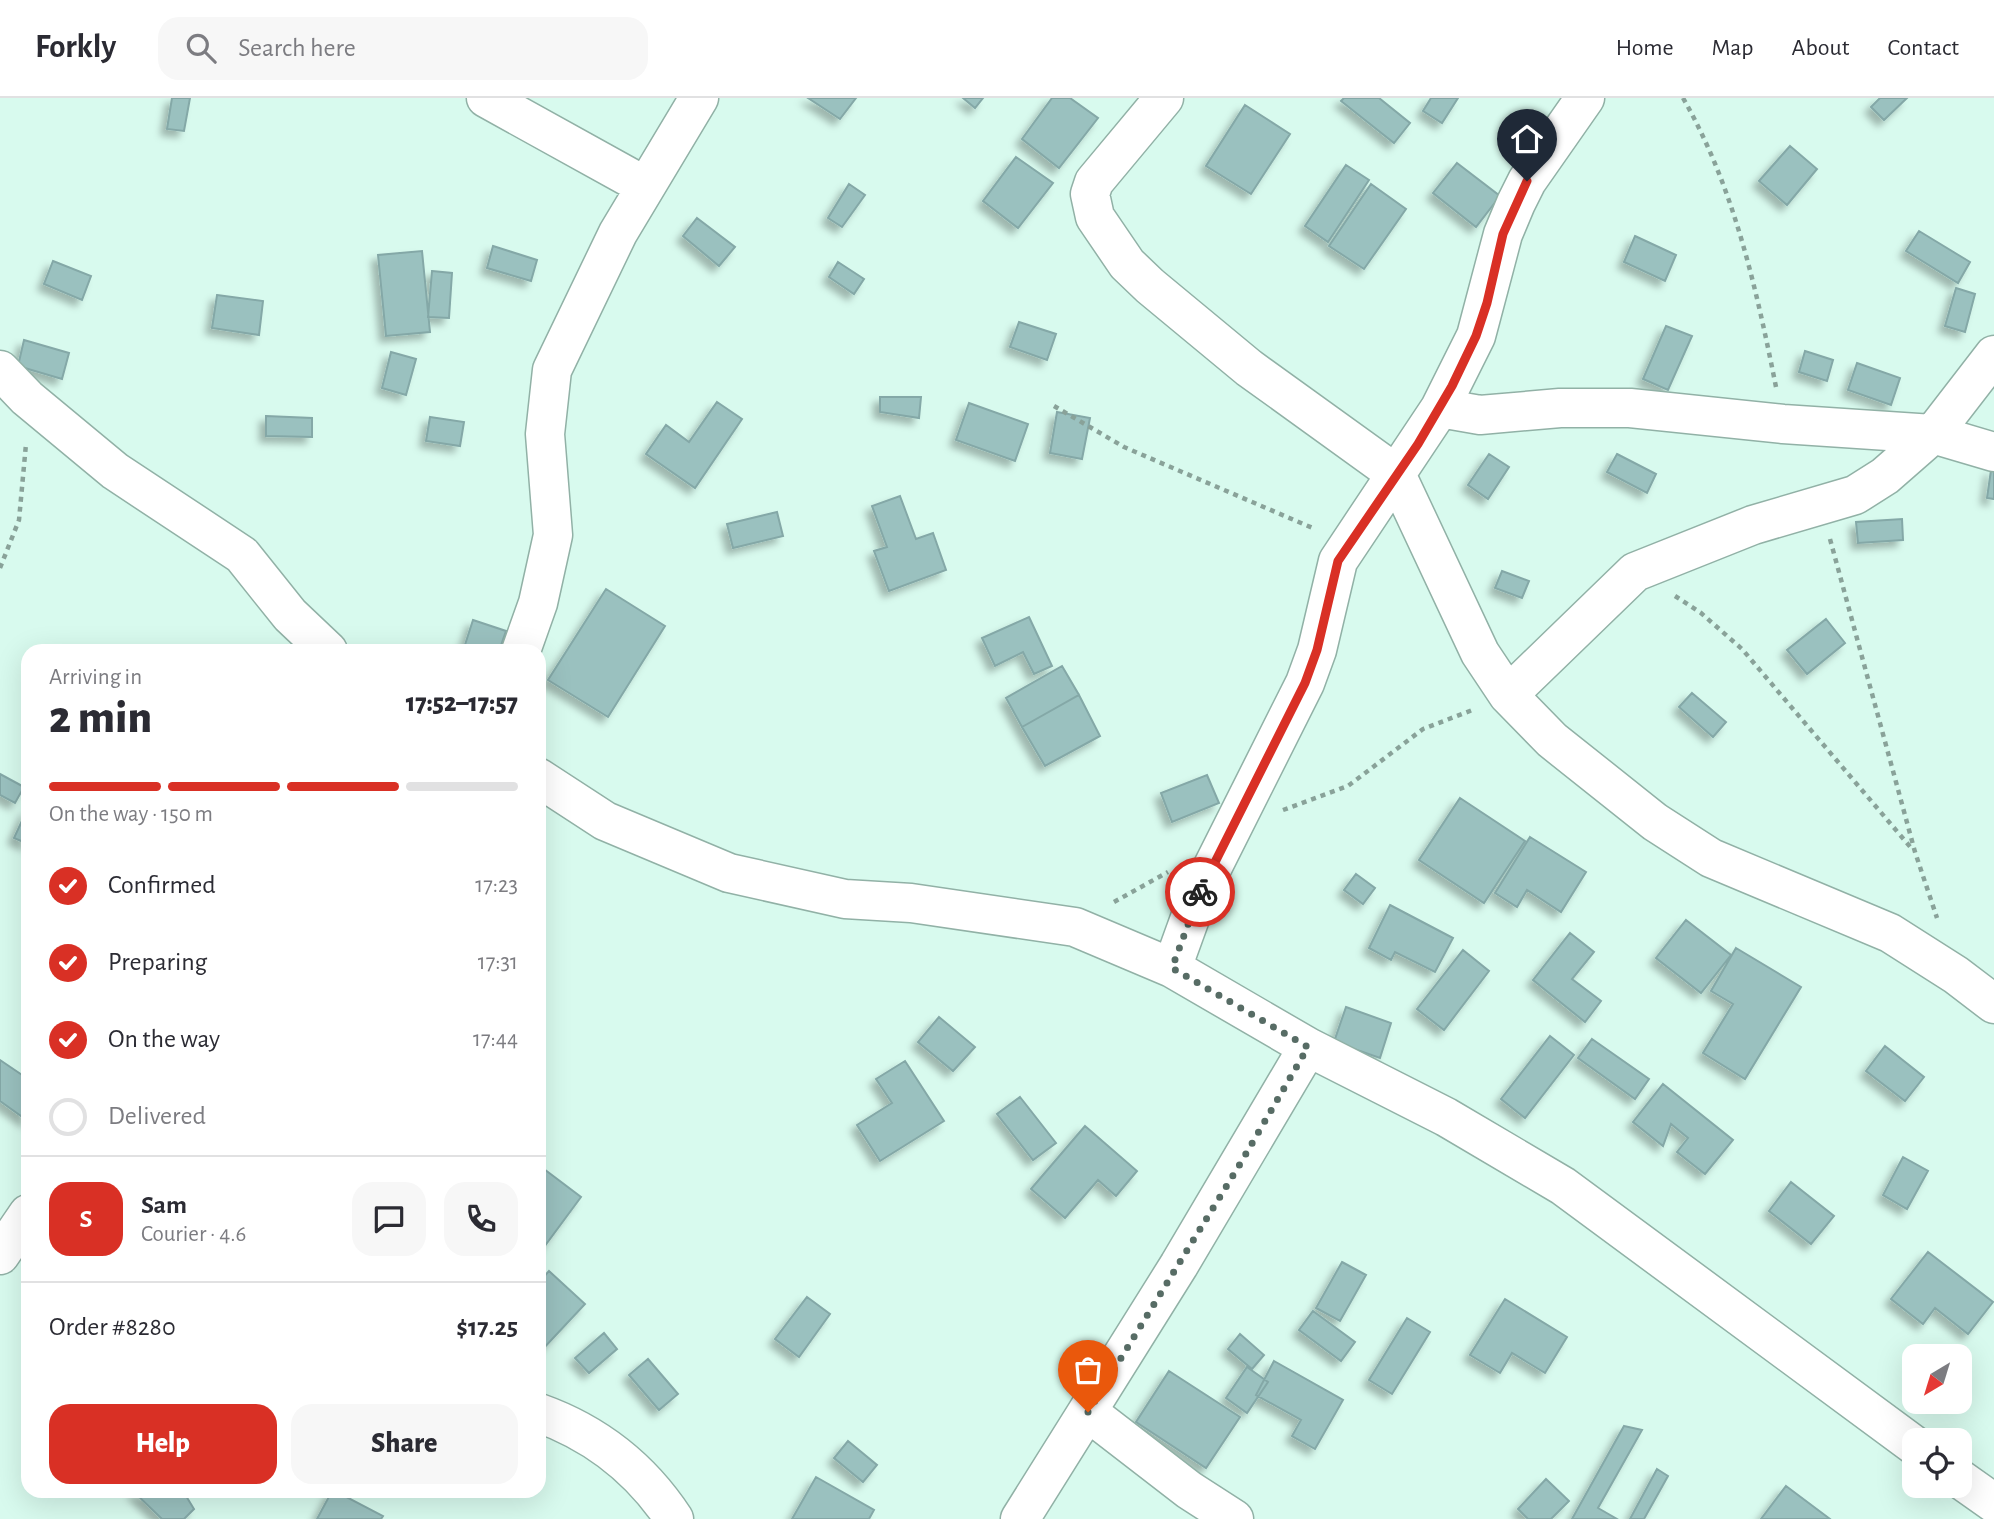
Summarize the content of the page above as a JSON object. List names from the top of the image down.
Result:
{
  "north": "bottom left",
  "page": {
    "header": "Forkly",
    "search": "Search here",
    "nav": [
      "Home",
      "Map",
      "About",
      "Contact"
    ],
    "heading": ["2 min", "Arriving in", "17:52–17:57"],
    "panel": [
      "Sam",
      "Courier · 4.6",
      "Order #8280",
      "$17.25"
    ],
    "bar": "On the way · 150 m",
    "list": [
      ["Confirmed", "17:23"],
      ["Preparing", "17:31"],
      ["On the way", "17:44"],
      "Delivered"
    ],
    "round": "S",
    "buttons": ["Help", "Share"]
  }
}
